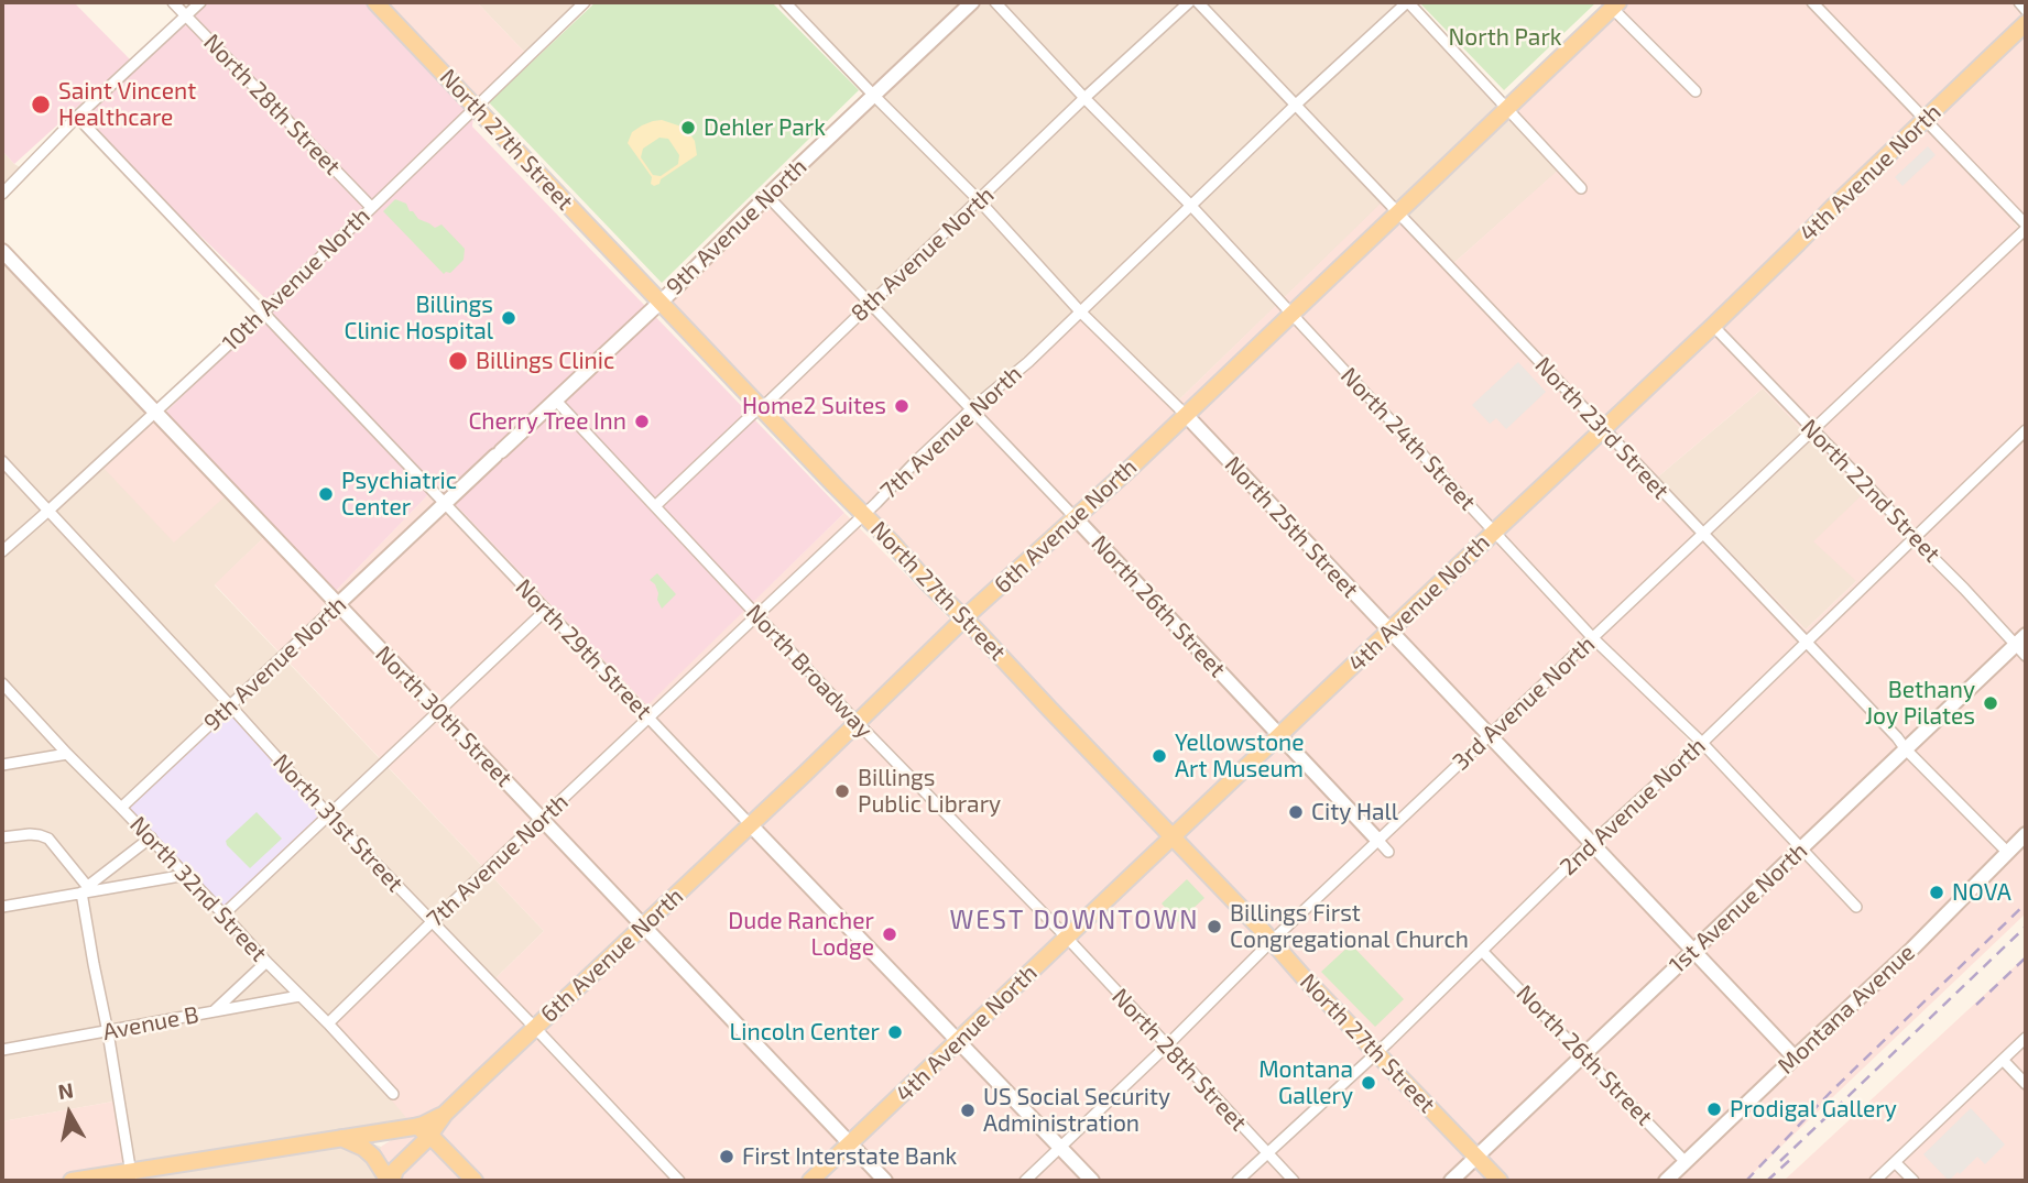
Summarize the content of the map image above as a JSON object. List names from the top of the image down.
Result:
{
  "streets": {
    "main road": ["North 27th Street", "4th Avenue North", "6th Avenue North"],
    "street": [
      "North 28th Street",
      "9th Avenue North",
      "8th Avenue North",
      "10th Avenue North",
      "North 23rd Street",
      "7th Avenue North",
      "North 24th Street",
      "North 22nd Street",
      "North 25th Street",
      "North 26th Street",
      "North 29th Street",
      "North Broadway",
      "3rd Avenue North",
      "North 30th Street",
      "2nd Avenue North",
      "North 31st Street",
      "North 32nd Street",
      "1st Avenue North",
      "Montana Avenue",
      "Avenue B"
    ]
  },
  "crossings": [
    ["North 28th Street", "4th Avenue North"],
    ["North 28th Street", "10th Avenue North"],
    ["North 28th Street", "North Broadway"],
    ["North 28th Street", "3rd Avenue North"],
    ["North 28th Street", "2nd Avenue North"],
    ["North 27th Street", "4th Avenue North"],
    ["North 27th Street", "9th Avenue North"],
    ["North 27th Street", "8th Avenue North"],
    ["North 27th Street", "10th Avenue North"],
    ["North 27th Street", "7th Avenue North"],
    ["North 27th Street", "6th Avenue North"],
    ["North 27th Street", "3rd Avenue North"],
    ["North 27th Street", "2nd Avenue North"],
    ["North 27th Street", "1st Avenue North"],
    ["4th Avenue North", "North 23rd Street"],
    ["4th Avenue North", "North 24th Street"],
    ["4th Avenue North", "North 22nd Street"],
    ["4th Avenue North", "North 25th Street"],
    ["4th Avenue North", "North 26th Street"],
    ["4th Avenue North", "North 29th Street"],
    ["4th Avenue North", "North Broadway"],
    ["4th Avenue North", "North 30th Street"],
    ["9th Avenue North", "North 25th Street"],
    ["9th Avenue North", "North 26th Street"],
    ["9th Avenue North", "North 29th Street"],
    ["9th Avenue North", "North Broadway"],
    ["9th Avenue North", "North 30th Street"],
    ["9th Avenue North", "North 31st Street"],
    ["9th Avenue North", "North 32nd Street"],
    ["8th Avenue North", "North 24th Street"],
    ["8th Avenue North", "North 25th Street"],
    ["8th Avenue North", "North 26th Street"],
    ["8th Avenue North", "North Broadway"],
    ["10th Avenue North", "North 29th Street"],
    ["10th Avenue North", "North 30th Street"],
    ["10th Avenue North", "North 31st Street"],
    ["North 23rd Street", "7th Avenue North"],
    ["North 23rd Street", "6th Avenue North"],
    ["North 23rd Street", "3rd Avenue North"],
    ["North 23rd Street", "2nd Avenue North"],
    ["North 23rd Street", "1st Avenue North"],
    ["North 23rd Street", "Montana Avenue"],
    ["7th Avenue North", "North 24th Street"],
    ["7th Avenue North", "North 25th Street"],
    ["7th Avenue North", "North 26th Street"],
    ["7th Avenue North", "North 29th Street"],
    ["7th Avenue North", "North Broadway"],
    ["7th Avenue North", "North 30th Street"],
    ["7th Avenue North", "North 31st Street"],
    ["7th Avenue North", "North 32nd Street"],
    ["North 24th Street", "6th Avenue North"],
    ["North 24th Street", "3rd Avenue North"],
    ["North 24th Street", "2nd Avenue North"],
    ["North 24th Street", "1st Avenue North"],
    ["North 22nd Street", "3rd Avenue North"],
    ["North 22nd Street", "2nd Avenue North"],
    ["North 22nd Street", "1st Avenue North"],
    ["6th Avenue North", "North 25th Street"],
    ["6th Avenue North", "North 26th Street"],
    ["6th Avenue North", "North 29th Street"],
    ["6th Avenue North", "North Broadway"],
    ["6th Avenue North", "North 30th Street"],
    ["6th Avenue North", "North 31st Street"],
    ["North 25th Street", "3rd Avenue North"],
    ["North 25th Street", "2nd Avenue North"],
    ["North 25th Street", "1st Avenue North"],
    ["North 25th Street", "Montana Avenue"],
    ["North 26th Street", "3rd Avenue North"],
    ["North 26th Street", "2nd Avenue North"],
    ["North 26th Street", "1st Avenue North"],
    ["North 26th Street", "Montana Avenue"],
    ["North 29th Street", "3rd Avenue North"],
    ["North 32nd Street", "Avenue B"]
  ],
  "districts": ["WEST DOWNTOWN"],
  "parks": ["North Park"],
  "places": [
    "Saint Vincent Healthcare",
    "Dehler Park",
    "Billings Clinic Hospital",
    "Billings Clinic",
    "Home2 Suites",
    "Cherry Tree Inn",
    "Psychiatric Center",
    "Bethany Joy Pilates",
    "Yellowstone Art Museum",
    "Billings Public Library",
    "City Hall",
    "NOVA",
    "Billings First Congregational Church",
    "Dude Rancher Lodge",
    "Lincoln Center",
    "Montana Gallery",
    "Prodigal Gallery",
    "US Social Security Administration",
    "First Interstate Bank"
  ],
  "north": "top"
}
